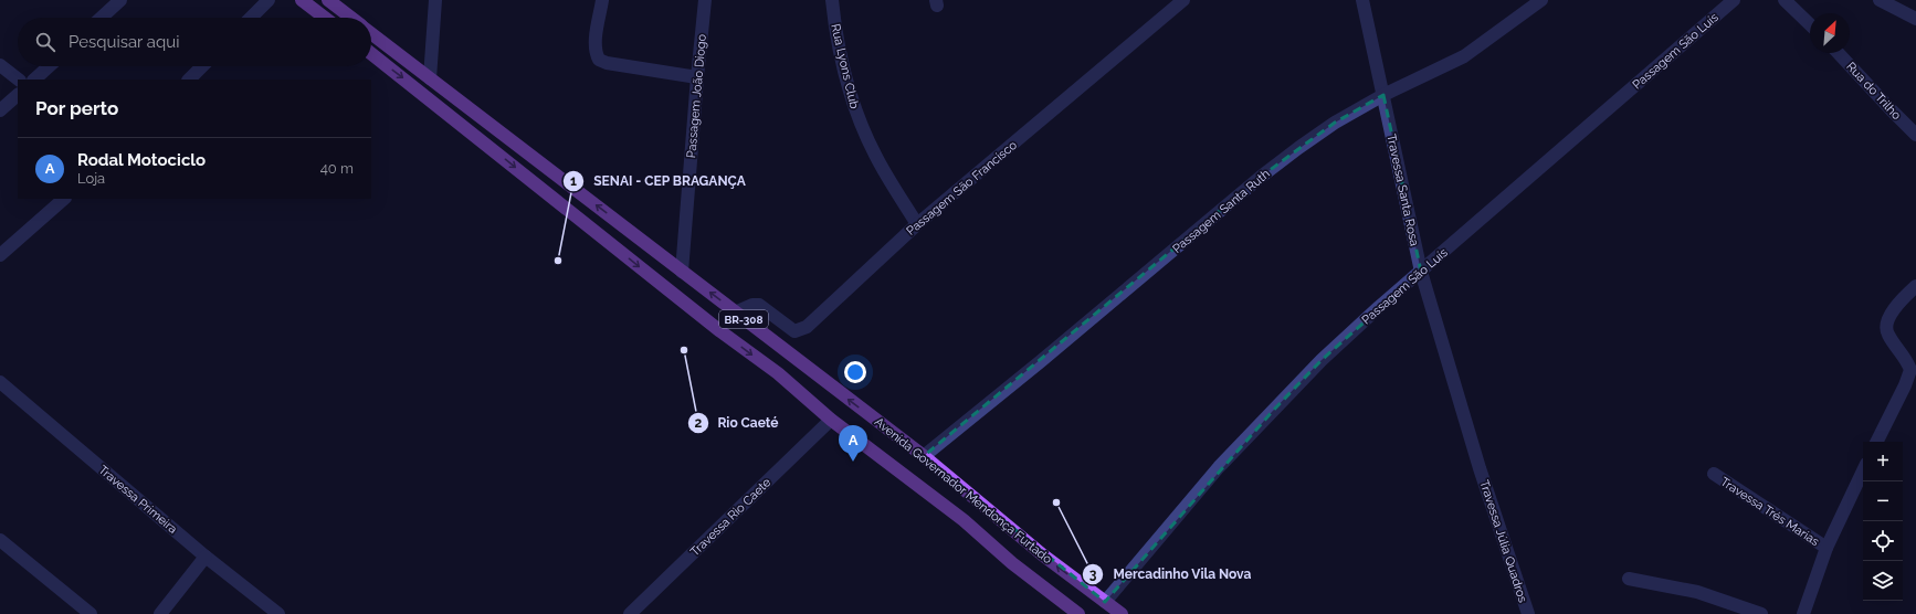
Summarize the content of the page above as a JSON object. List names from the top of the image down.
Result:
{
  "streets": {
    "main road": ["BR-308", "Avenida Governador Mendonça Furtado"],
    "street": [
      "Passagem São Luís",
      "Rua Lyons Club",
      "Rua do Trilho",
      "Passagem João Diogo",
      "Passagem São Francisco",
      "Travessa Santa Rosa",
      "Passagem Santa Ruth",
      "Travessa Primeira",
      "Travessa Trés Marias",
      "Travessa Rio Caete",
      "Travessa Júlia Quadros"
    ]
  },
  "crossings": [
    ["Passagem São Luís", "Travessa Santa Rosa"],
    ["Passagem São Luís", "Avenida Governador Mendonça Furtado"],
    ["Rua Lyons Club", "Passagem São Francisco"],
    ["Passagem João Diogo", "Avenida Governador Mendonça Furtado"],
    ["Passagem São Francisco", "Avenida Governador Mendonça Furtado"],
    ["Travessa Santa Rosa", "Passagem Santa Ruth"],
    ["Travessa Santa Rosa", "Travessa Júlia Quadros"],
    ["Passagem Santa Ruth", "Avenida Governador Mendonça Furtado"],
    ["Avenida Governador Mendonça Furtado", "Travessa Rio Caete"]
  ],
  "places": ["SENAI - CEP BRAGANÇA", "Rio Caeté", "Mercadinho Vila Nova"],
  "north": "top right",
  "page": {
    "search": "Pesquisar aqui",
    "heading": "Por perto",
    "list": [
      {
        "mark": "A",
        "name": "Rodal Motociclo",
        "note": "Loja",
        "value": "40 m"
      }
    ],
    "pins": "A",
    "map_buttons": ["+", "−"]
  }
}
